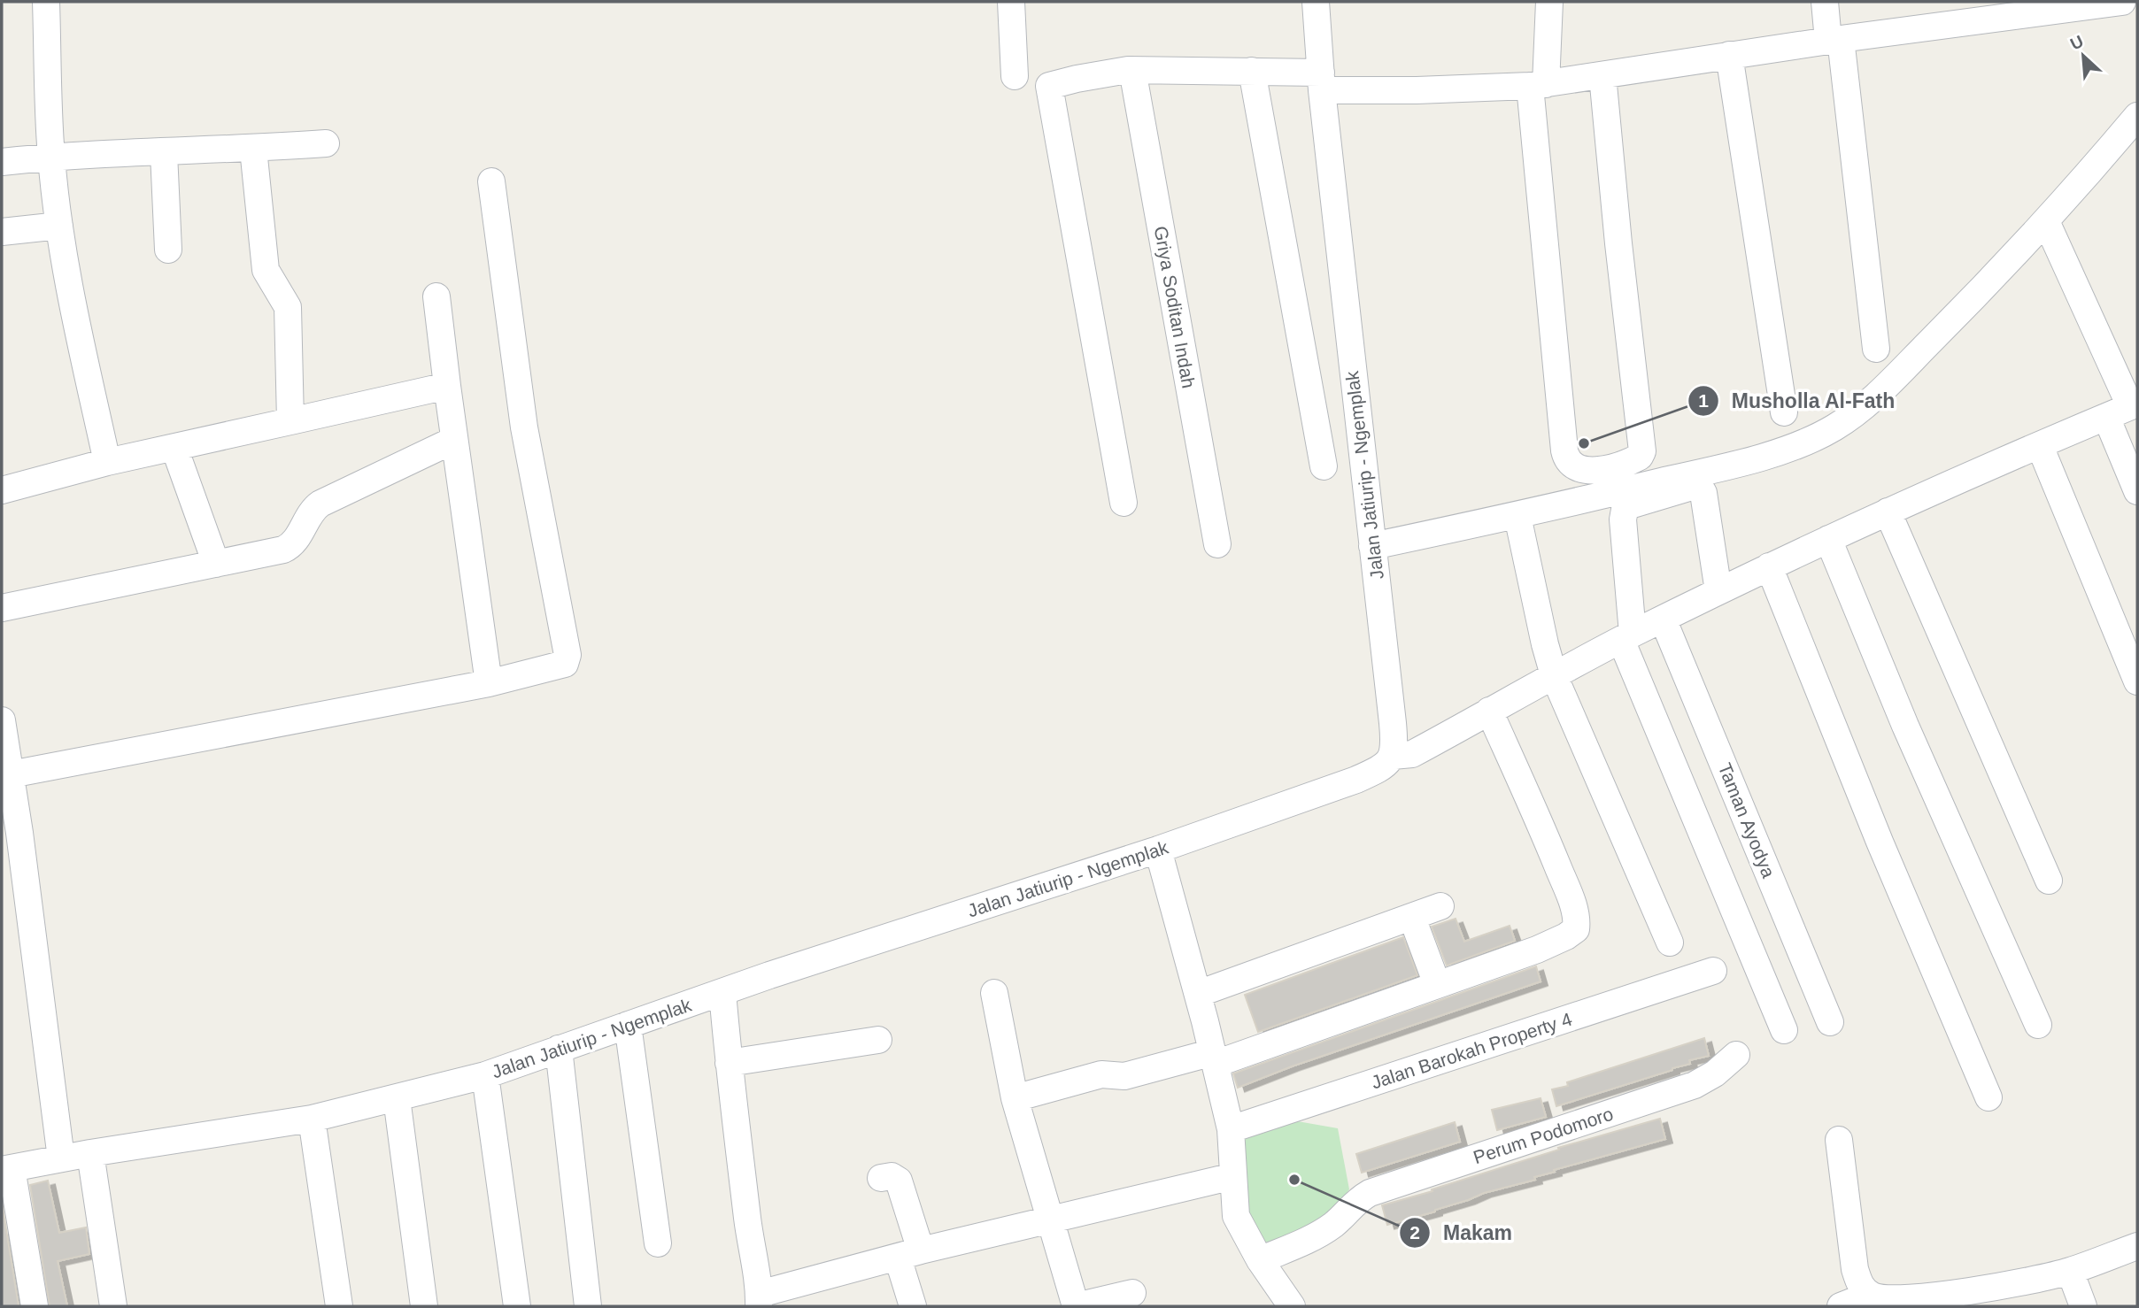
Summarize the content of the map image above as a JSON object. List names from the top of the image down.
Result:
{
  "streets": {
    "street": [
      "Griya Soditan Indah",
      "Jalan Jatiurip - Ngemplak",
      "Taman Ayodya",
      "Jalan Barokah Property 4",
      "Perum Podomoro"
    ]
  },
  "places": ["Musholla Al-Fath", "Makam"],
  "north": "top left"
}
